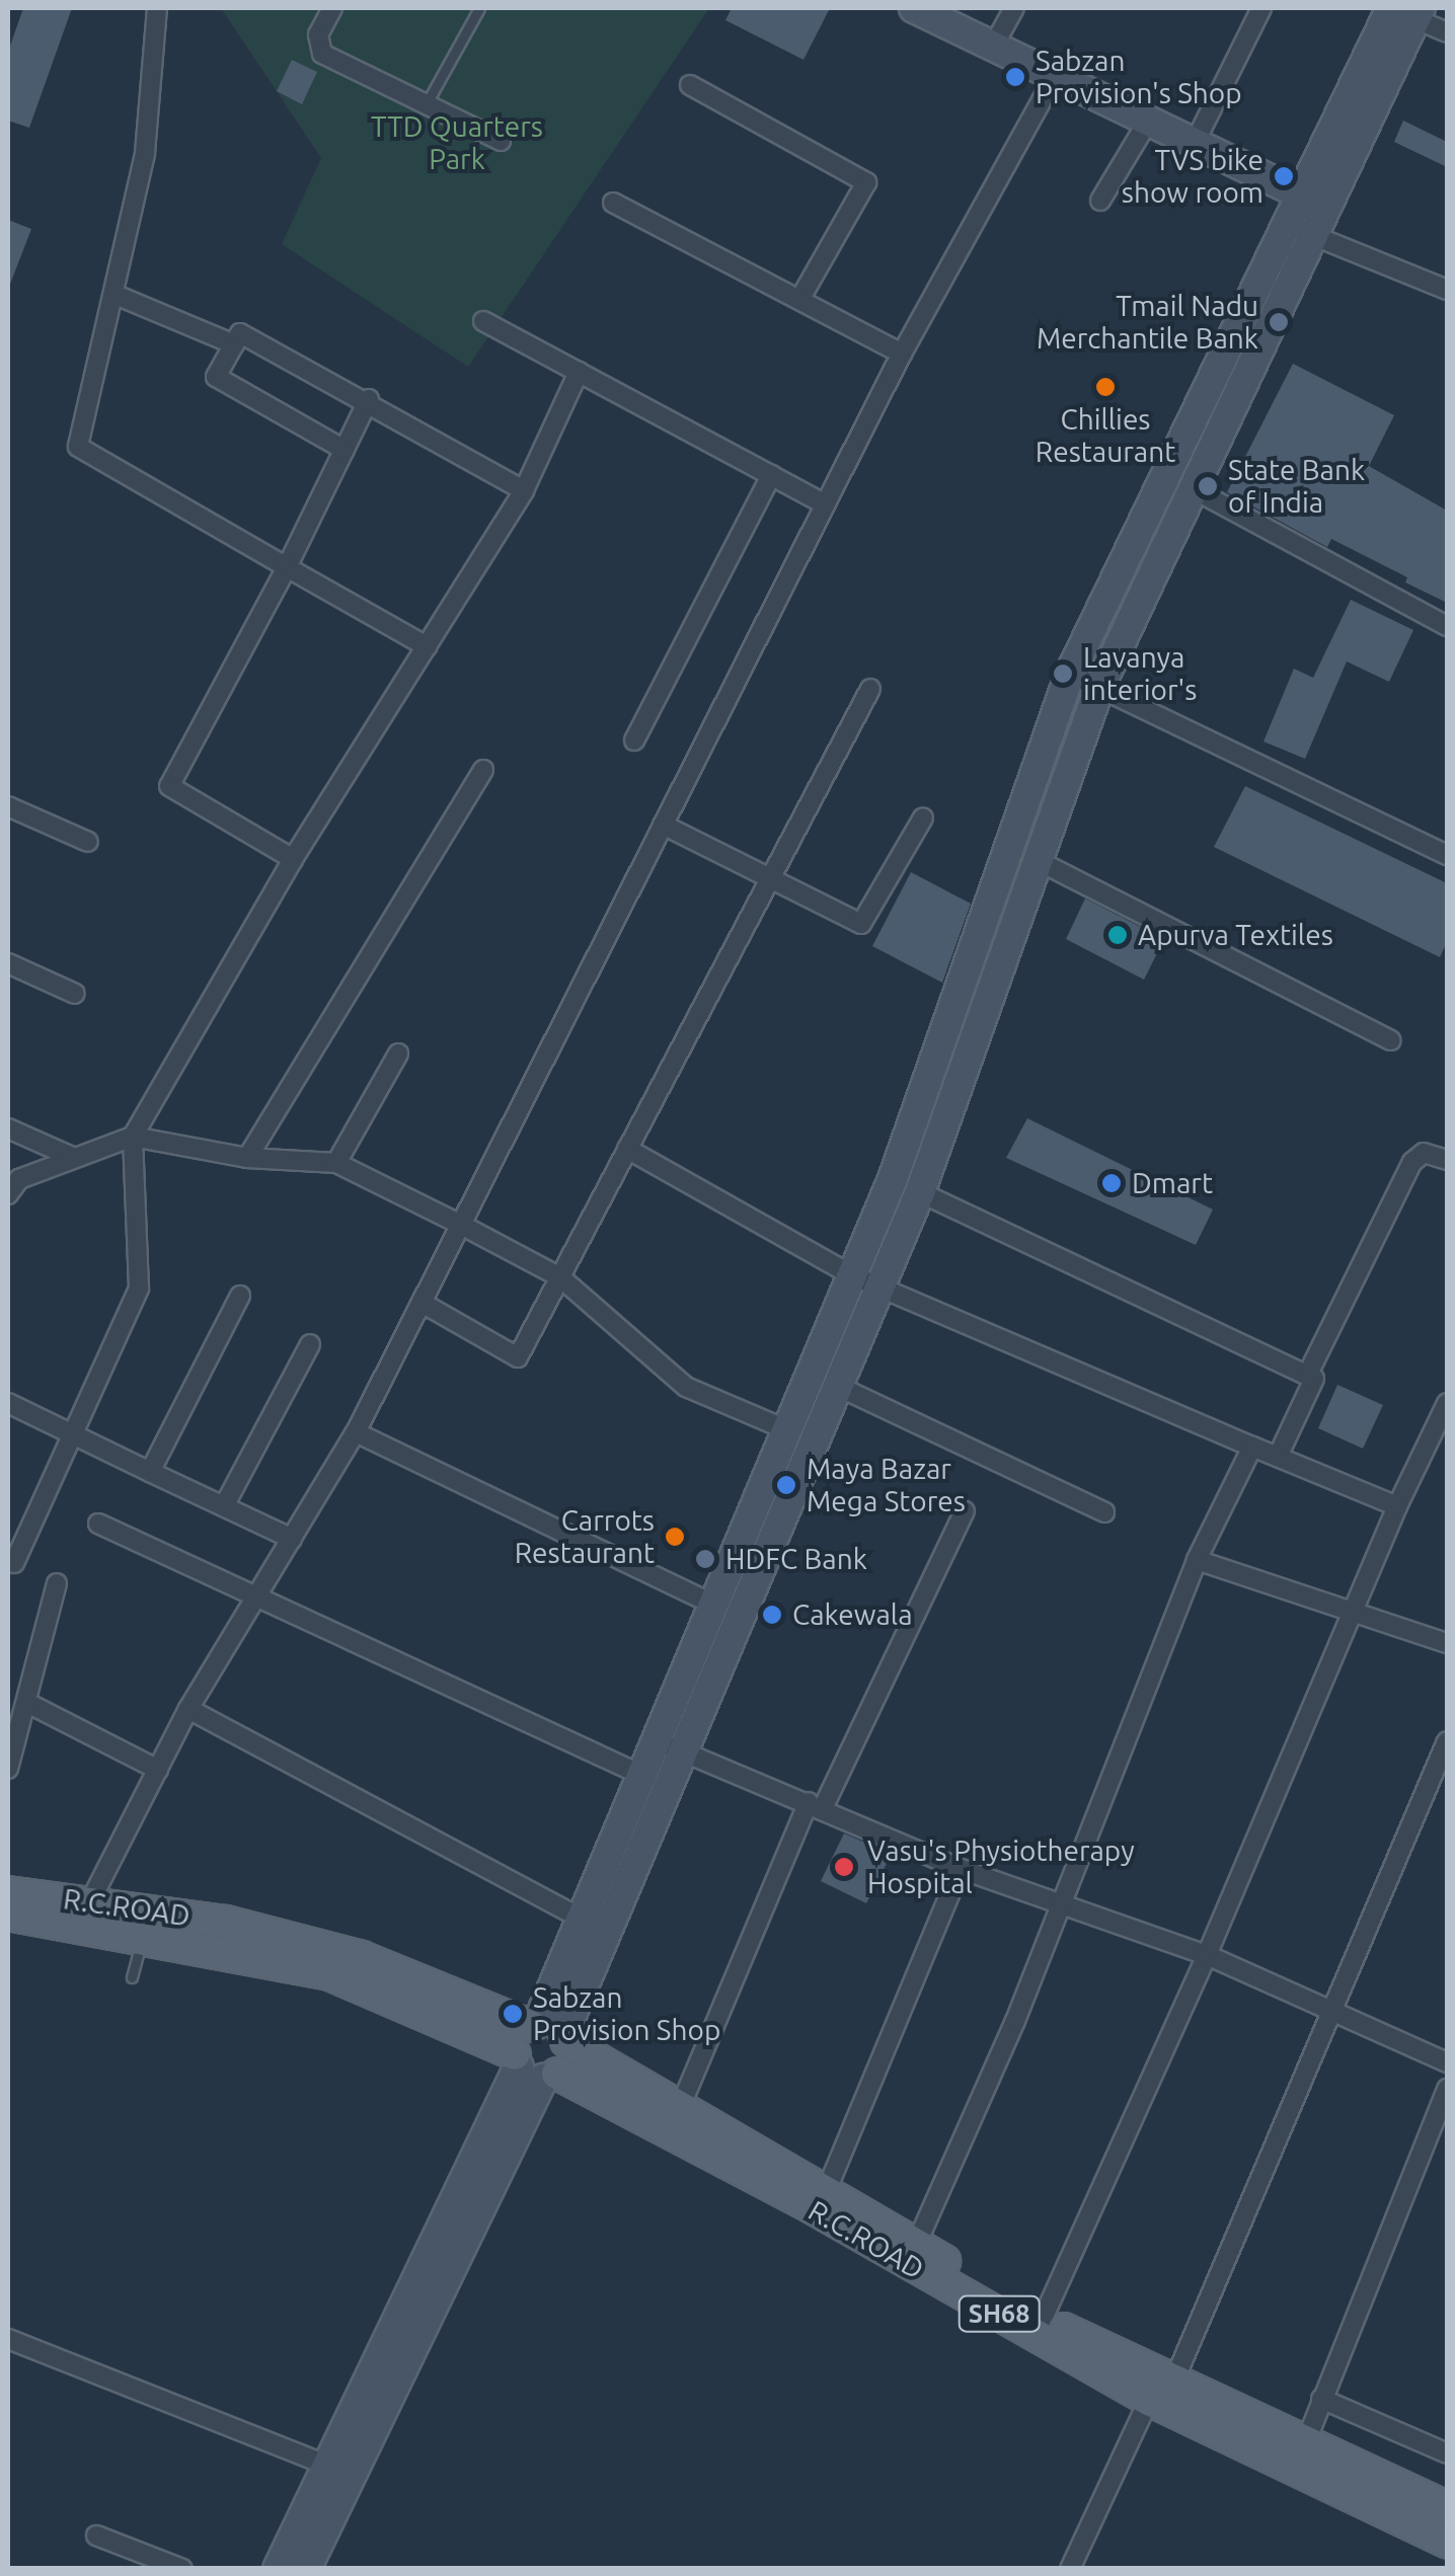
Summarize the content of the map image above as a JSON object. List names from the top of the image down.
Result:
{
  "streets": {
    "main road": ["R.C.ROAD", "SH68"]
  },
  "parks": ["TTD Quarters Park"],
  "places": [
    "Sabzan Provision's Shop",
    "TVS bike show room",
    "Tmail Nadu Merchantile Bank",
    "Chillies Restaurant",
    "State Bank of India",
    "Lavanya interior's",
    "Apurva Textiles",
    "Dmart",
    "Maya Bazar Mega Stores",
    "Carrots Restaurant",
    "HDFC Bank",
    "Cakewala",
    "Vasu's Physiotherapy Hospital",
    "Sabzan Provision Shop"
  ]
}
